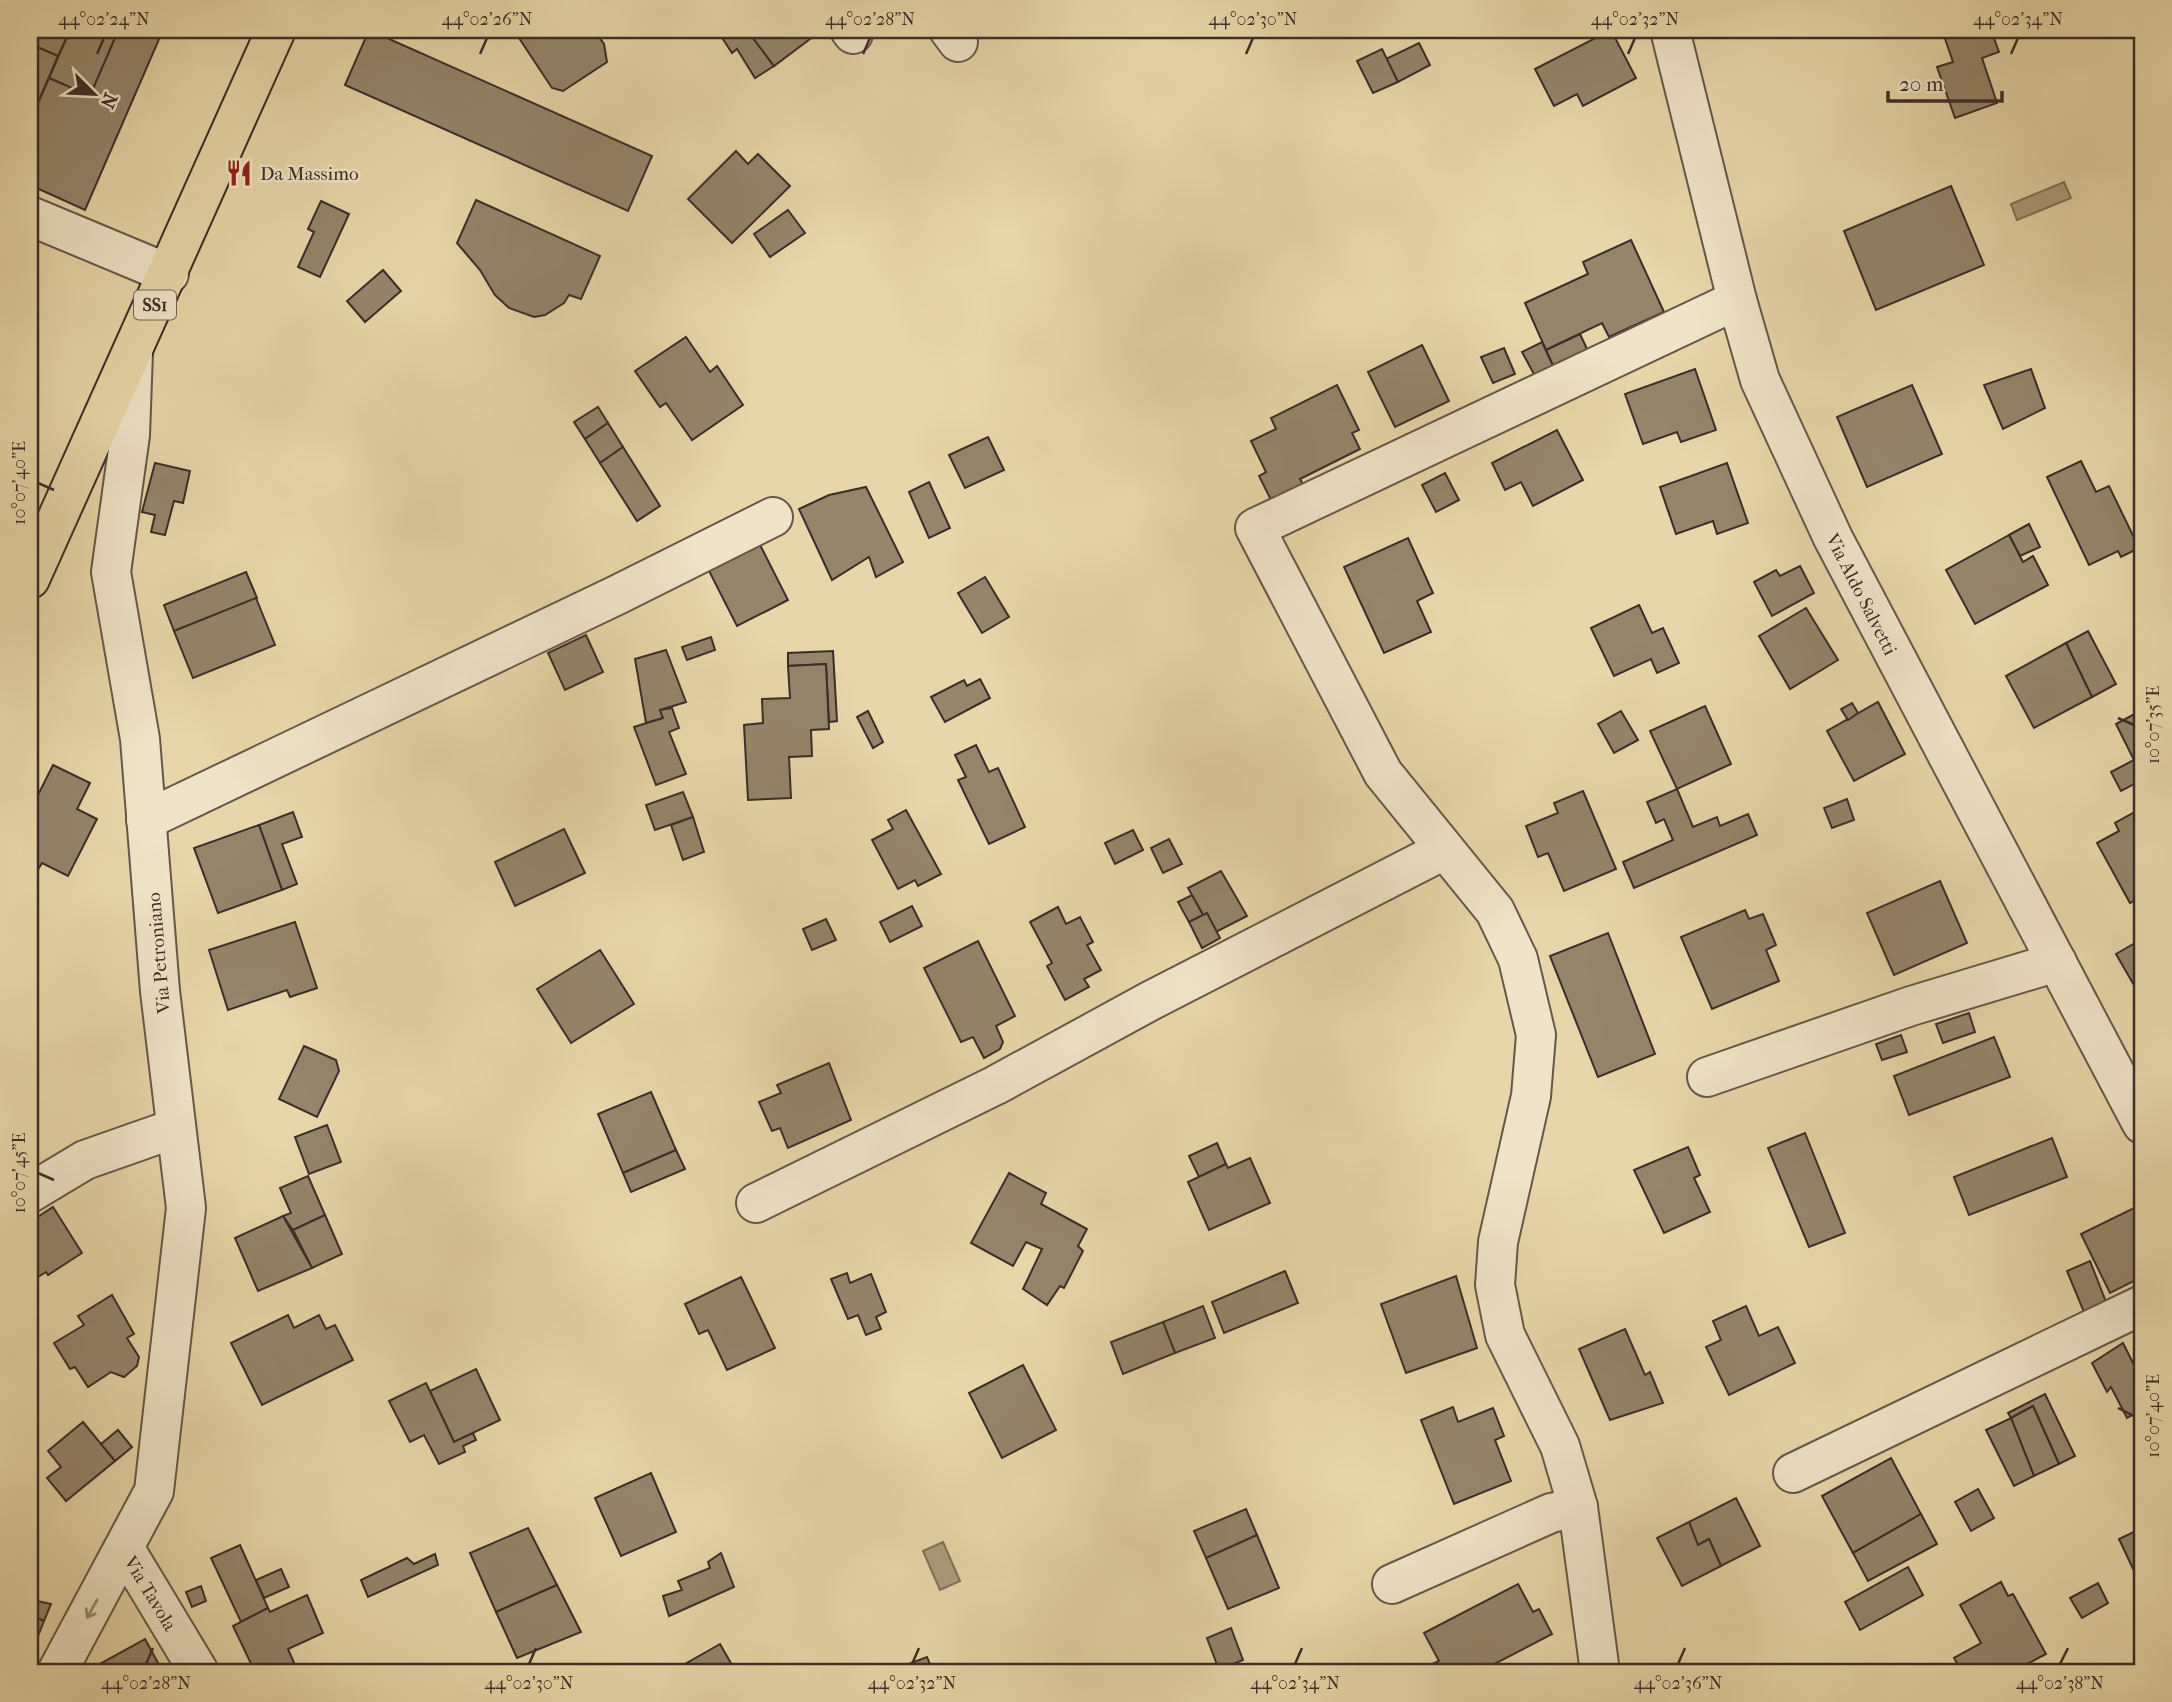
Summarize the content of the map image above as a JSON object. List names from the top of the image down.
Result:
{
  "streets": {
    "main road": ["SS1"],
    "street": ["Via Aldo Salvetti", "Via Petroniano", "Via Tavola"]
  },
  "crossings": [
    ["SS1", "Via Petroniano"],
    ["Via Petroniano", "Via Tavola"]
  ],
  "places": {
    "restaurant": ["Da Massimo"]
  },
  "scale_bar": "20 m",
  "north": "bottom right",
  "coordinates": [
    "44°02'24\"N",
    "44°02'26\"N",
    "44°02'28\"N",
    "44°02'30\"N",
    "44°02'32\"N",
    "44°02'34\"N",
    "10°07'40\"E",
    "10°07'35\"E",
    "10°07'45\"E",
    "44°02'36\"N",
    "44°02'38\"N"
  ]
}
